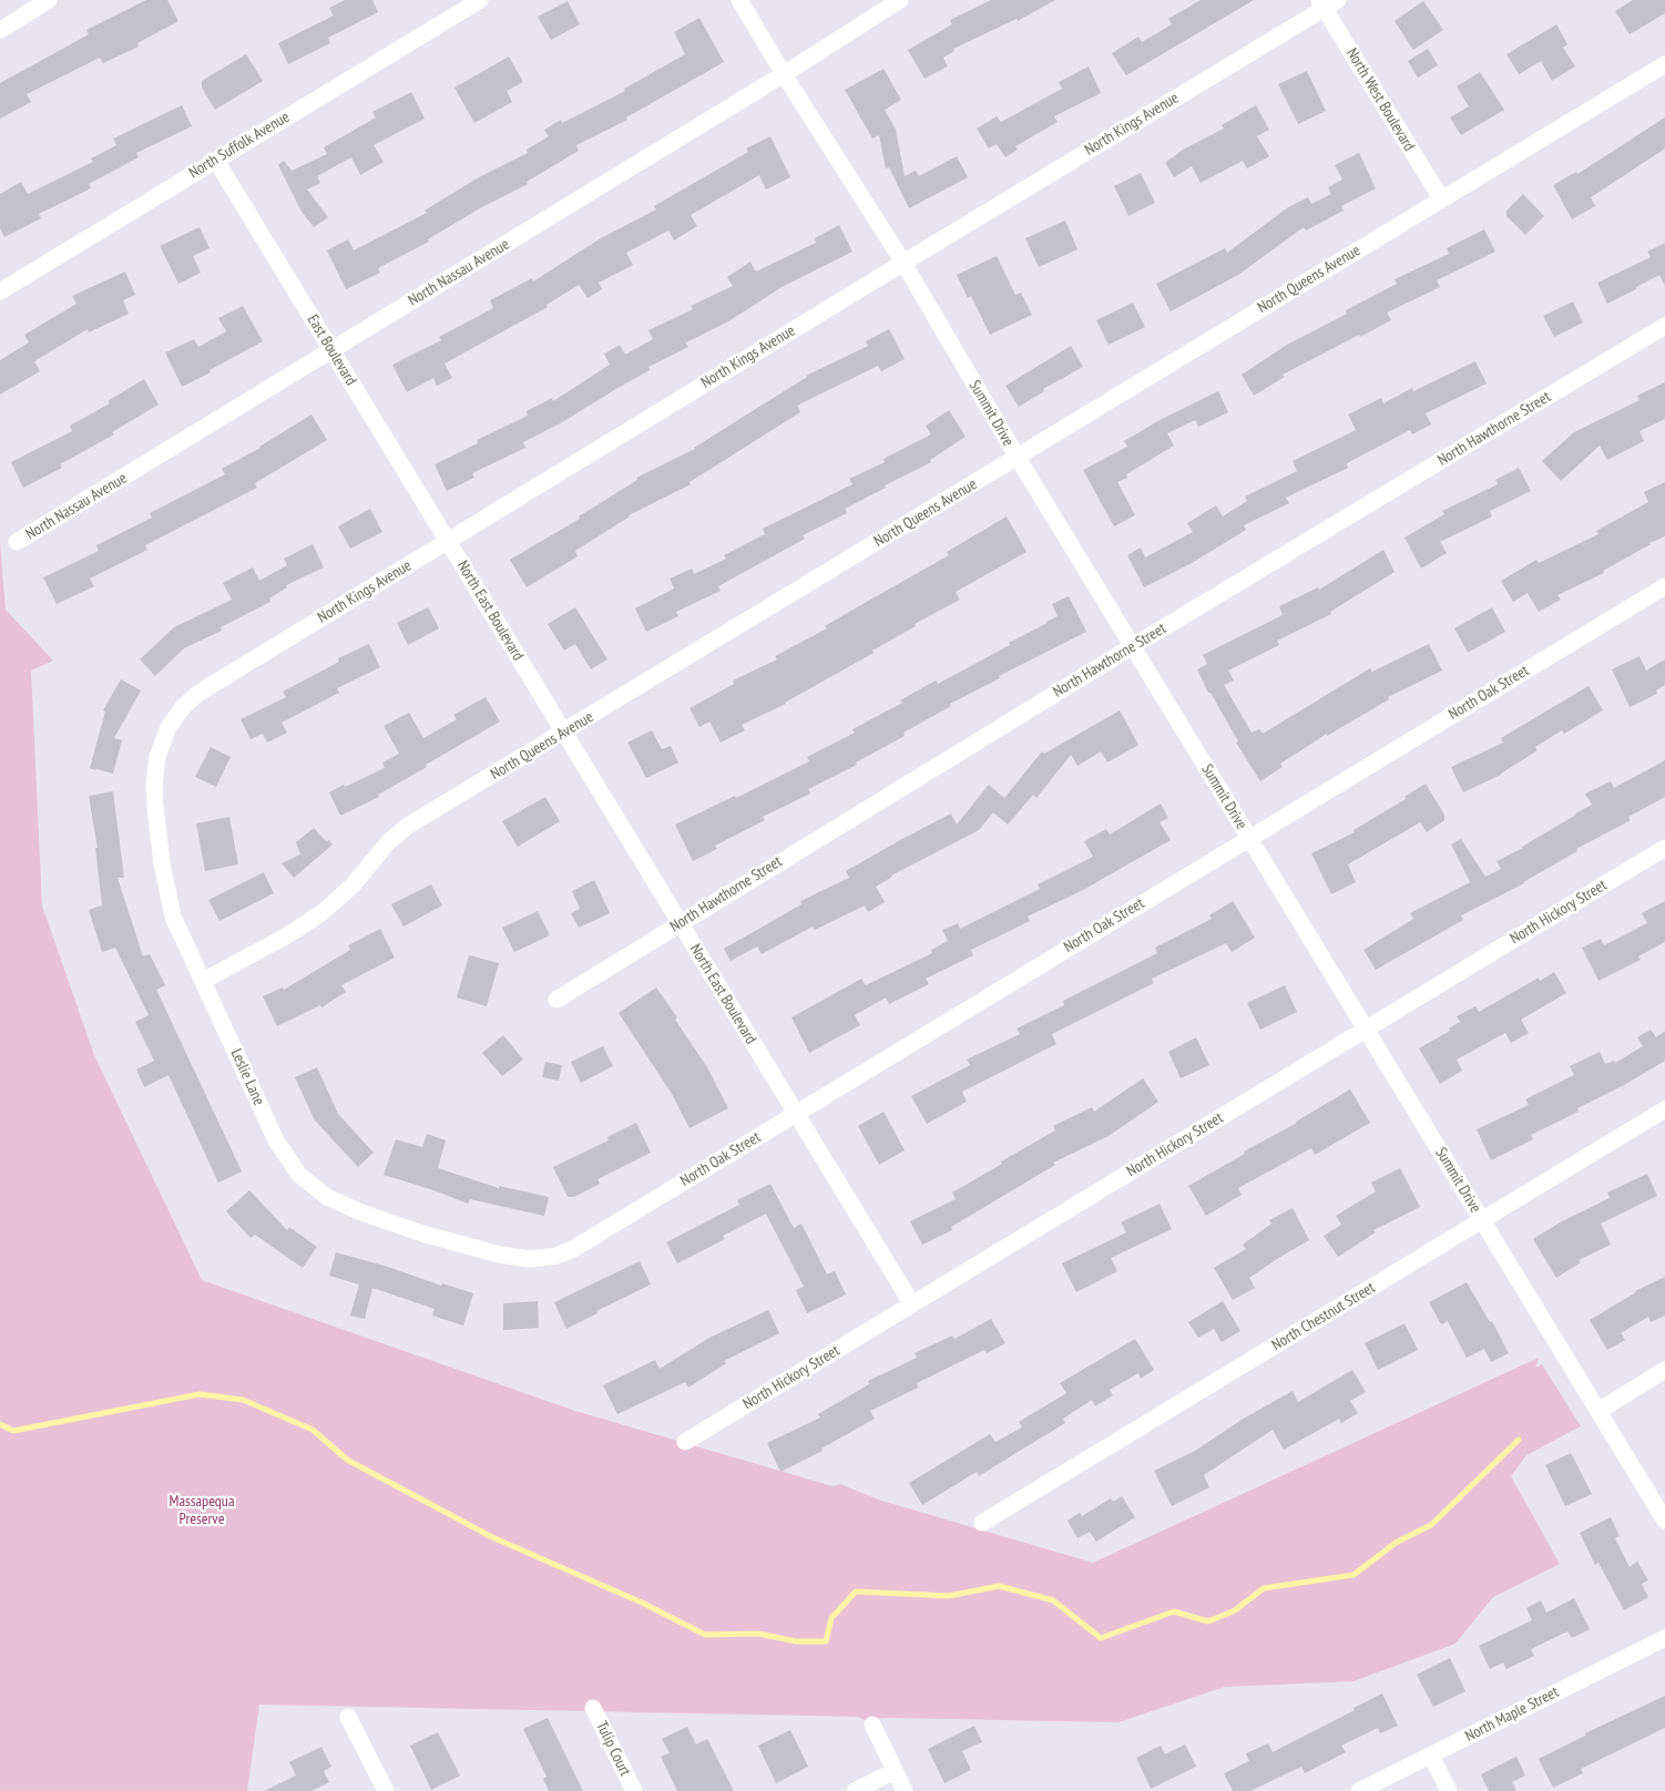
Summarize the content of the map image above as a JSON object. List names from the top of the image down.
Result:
{
  "streets": {
    "street": [
      "North West Boulevard",
      "North Kings Avenue",
      "North Suffolk Avenue",
      "North Nassau Avenue",
      "North Queens Avenue",
      "East Boulevard",
      "Summit Drive",
      "North Hawthorne Street",
      "North East Boulevard",
      "North Oak Street",
      "North Hickory Street",
      "Leslie Lane",
      "North Chestnut Street",
      "North Maple Street",
      "Tulip Court"
    ]
  },
  "crossings": [
    ["North West Boulevard", "North Kings Avenue"],
    ["North West Boulevard", "North Queens Avenue"],
    ["North Kings Avenue", "East Boulevard"],
    ["North Kings Avenue", "Summit Drive"],
    ["North Kings Avenue", "North East Boulevard"],
    ["North Kings Avenue", "Leslie Lane"],
    ["North Suffolk Avenue", "East Boulevard"],
    ["North Nassau Avenue", "East Boulevard"],
    ["North Nassau Avenue", "Summit Drive"],
    ["North Queens Avenue", "Summit Drive"],
    ["North Queens Avenue", "North East Boulevard"],
    ["North Queens Avenue", "Leslie Lane"],
    ["East Boulevard", "North East Boulevard"],
    ["Summit Drive", "North Hawthorne Street"],
    ["Summit Drive", "North Oak Street"],
    ["Summit Drive", "North Hickory Street"],
    ["Summit Drive", "North Chestnut Street"],
    ["North Hawthorne Street", "North East Boulevard"],
    ["North East Boulevard", "North Oak Street"],
    ["North East Boulevard", "North Hickory Street"],
    ["North Oak Street", "Leslie Lane"]
  ],
  "parks": ["Massapequa Preserve"]
}
